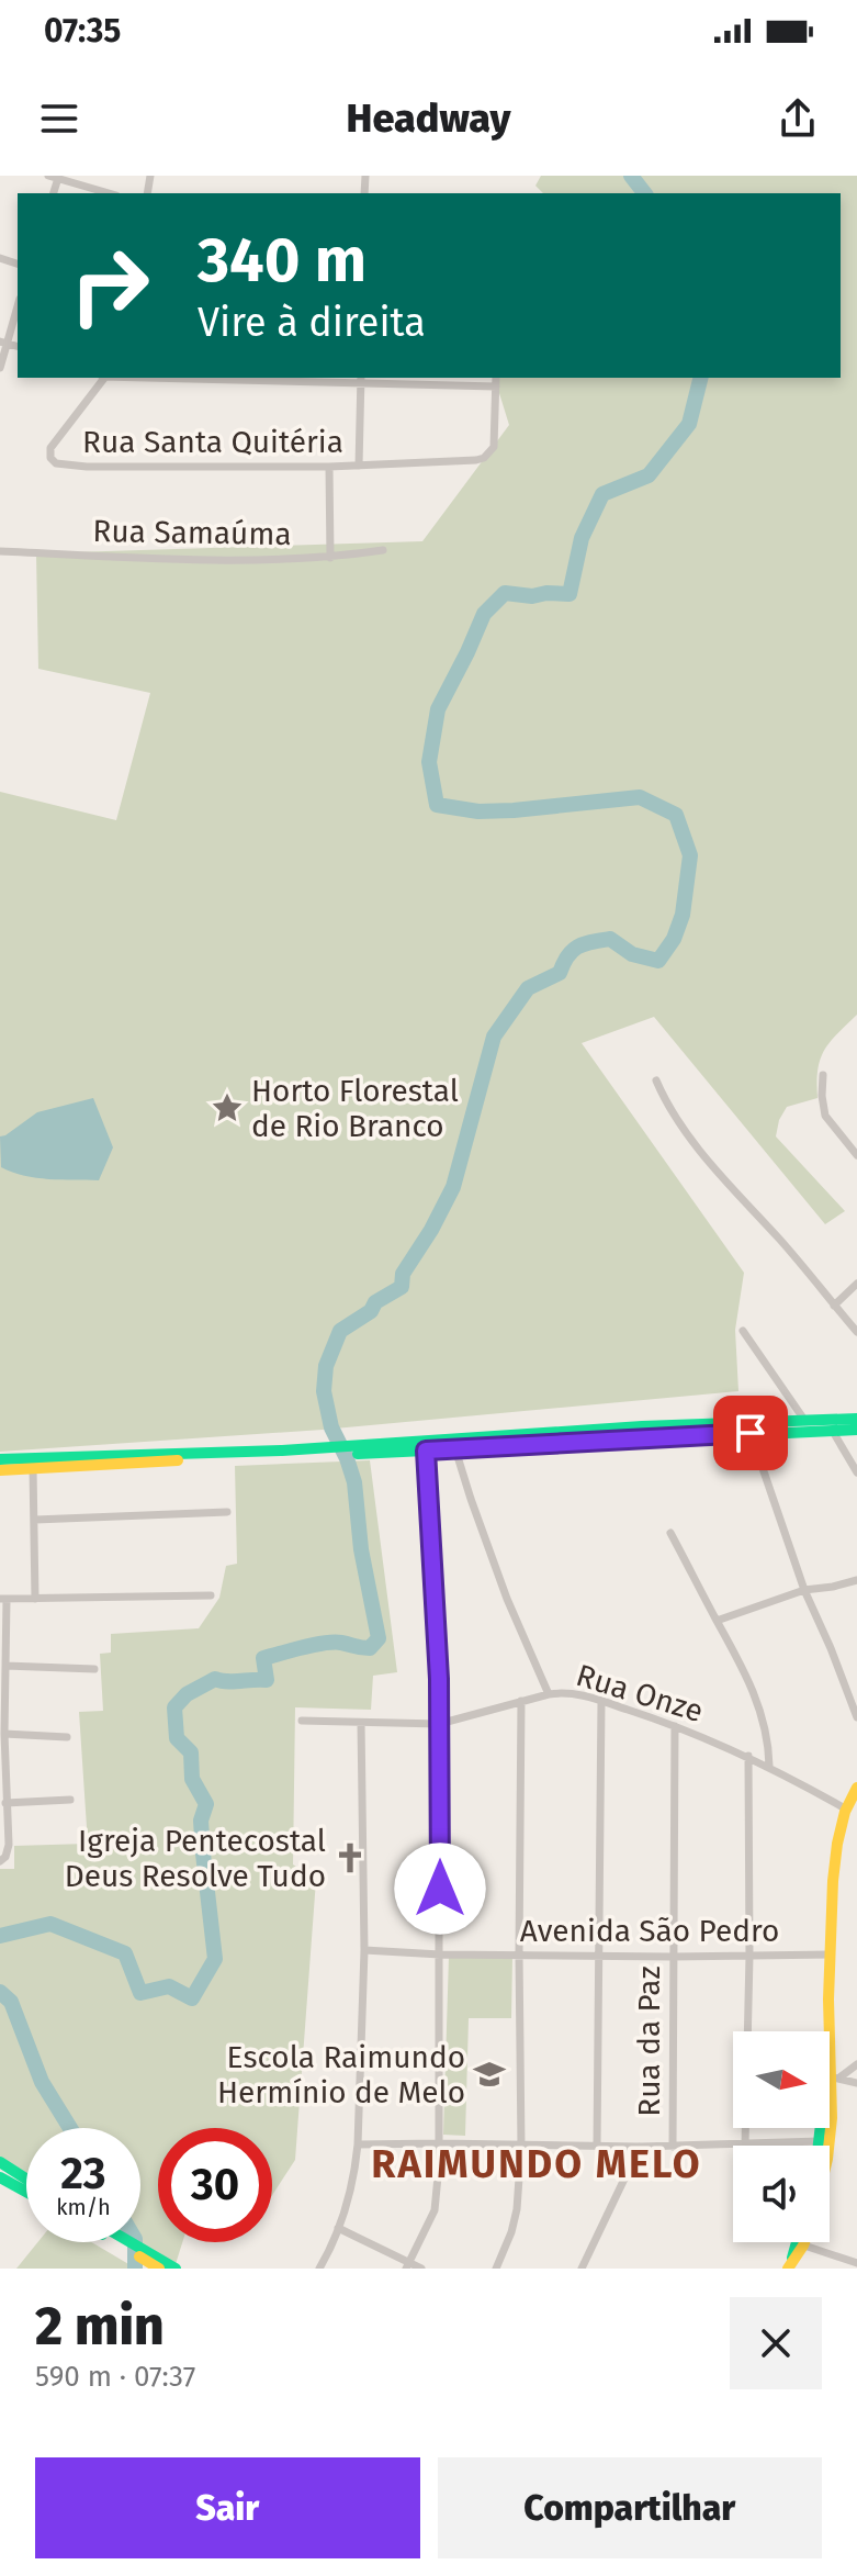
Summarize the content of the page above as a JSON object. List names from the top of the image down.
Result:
{
  "streets": {
    "street": [
      "Rua Santa Quitéria",
      "Rua Samaúma",
      "Rua Onze",
      "Avenida São Pedro",
      "Rua da Paz"
    ]
  },
  "crossings": [
    ["Rua Onze", "Rua da Paz"],
    ["Avenida São Pedro", "Rua da Paz"]
  ],
  "districts": ["RAIMUNDO MELO"],
  "places": {
    "place": ["Horto Florestal de Rio Branco"],
    "church": ["Igreja Pentecostal Deus Resolve Tudo"],
    "school or university": ["Escola Raimundo Hermínio de Melo"]
  },
  "north": "right",
  "page": {
    "status": "07:35",
    "header": "Headway",
    "turn": ["340 m", "Vire à direita"],
    "speed": "23 km/h",
    "limit": "30",
    "heading": ["2 min", "590 m · 07:37"],
    "buttons": ["Sair", "Compartilhar"]
  }
}
